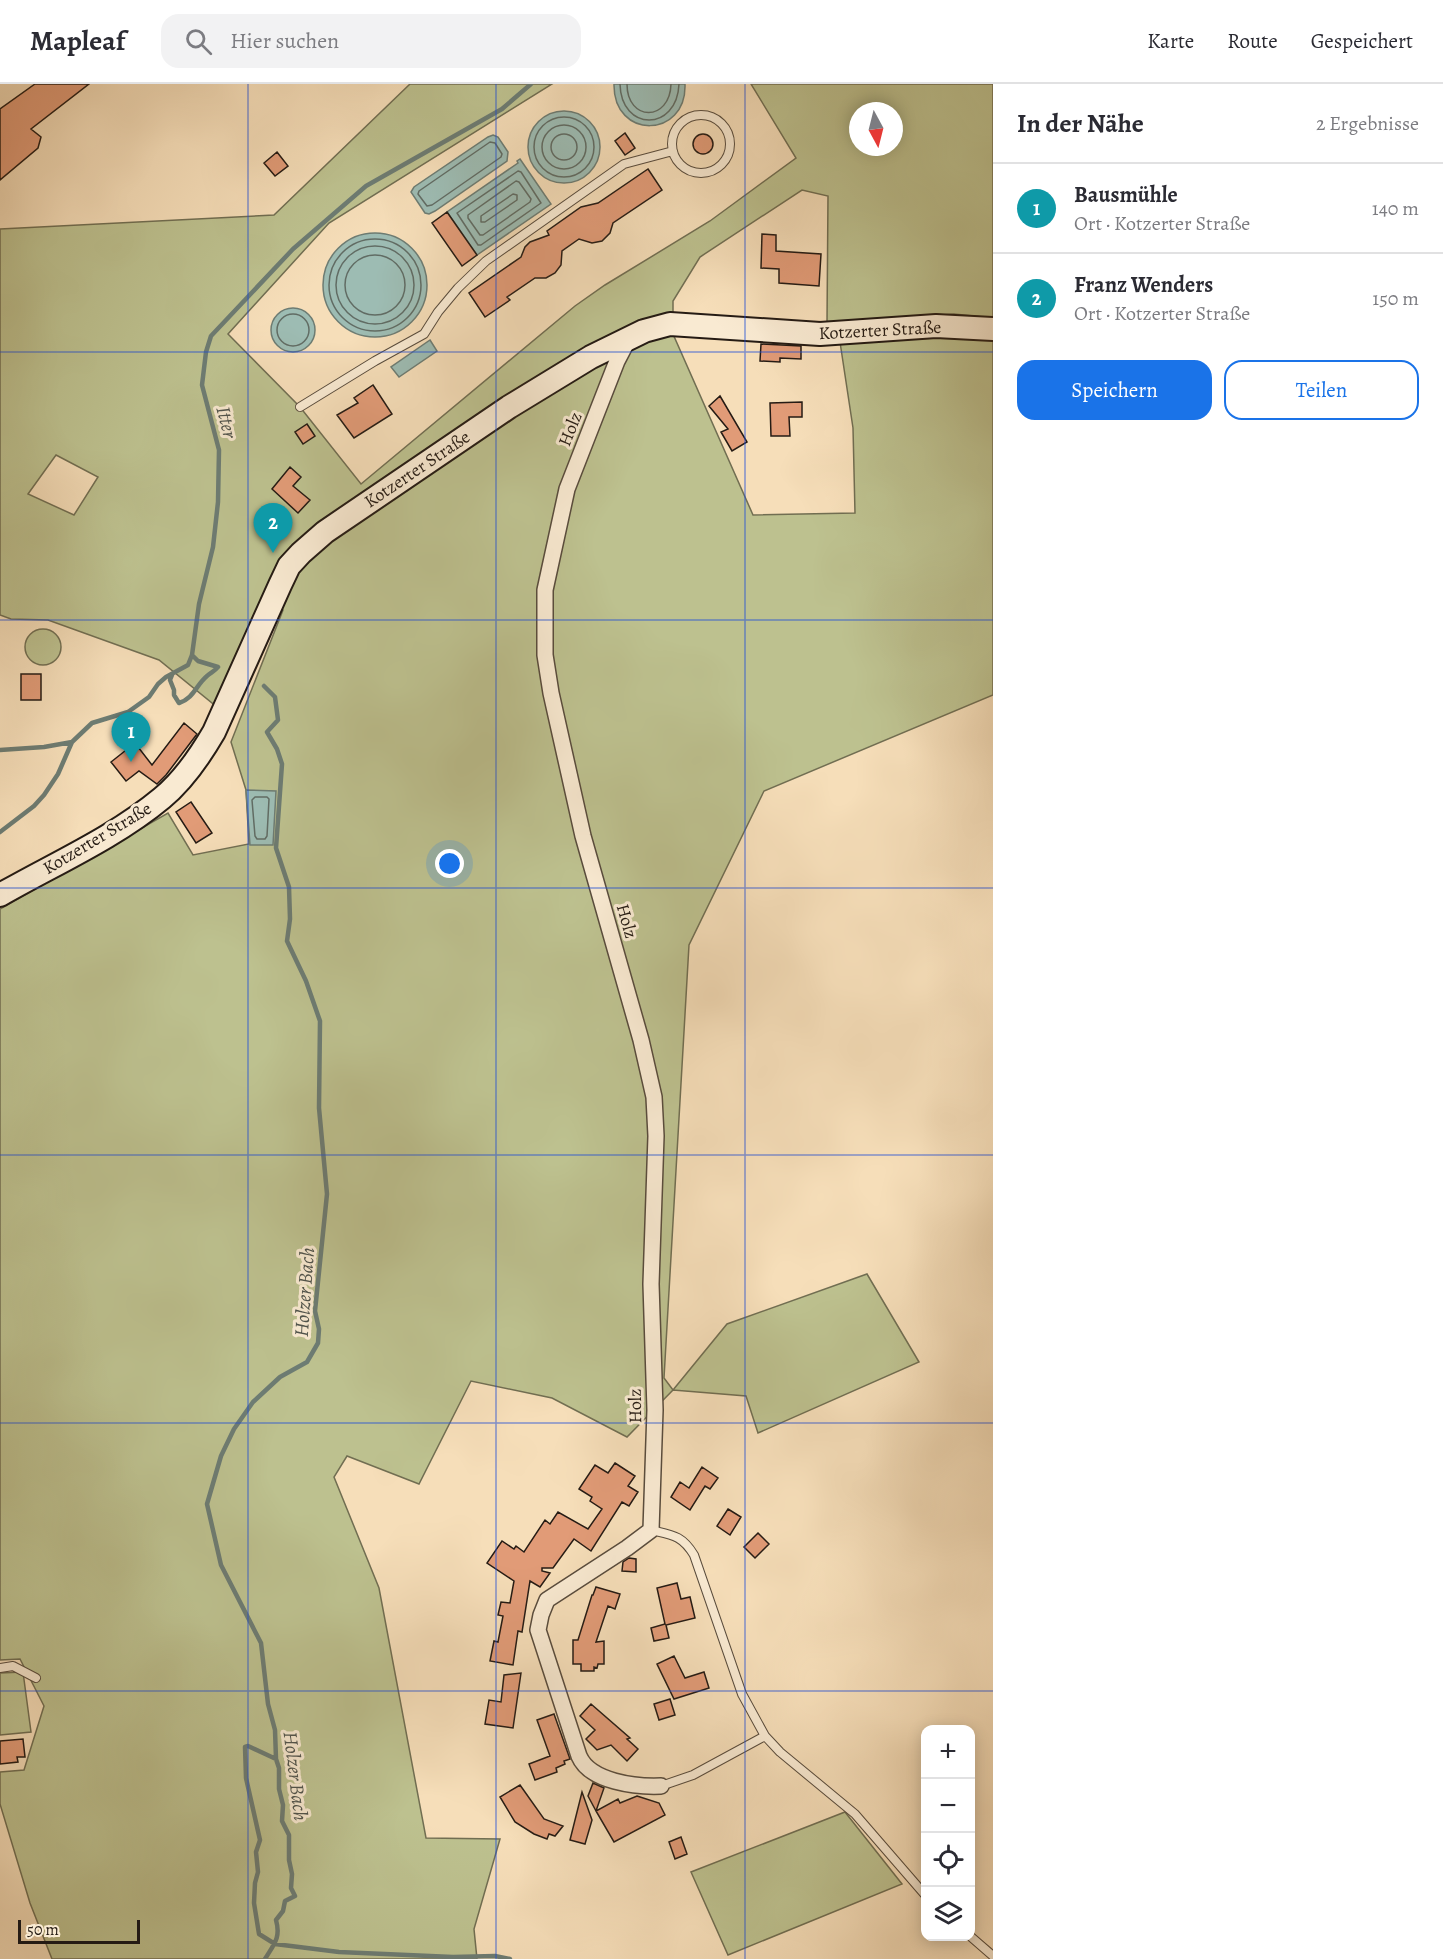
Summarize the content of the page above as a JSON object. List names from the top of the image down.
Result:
{
  "streets": {
    "street": ["Kotzerter Straße", "Holz"]
  },
  "crossings": [
    ["Kotzerter Straße", "Holz"]
  ],
  "water": ["Itter", "Holzer Bach"],
  "scale_bar": "50 m",
  "north": "bottom",
  "page": {
    "header": "Mapleaf",
    "search": "Hier suchen",
    "nav": ["Karte", "Route", "Gespeichert"],
    "heading": ["In der Nähe", "2 Ergebnisse"],
    "list": [
      {
        "mark": "1",
        "name": "Bausmühle",
        "note": "Ort · Kotzerter Straße",
        "value": "140 m"
      },
      {
        "mark": "2",
        "name": "Franz Wenders",
        "note": "Ort · Kotzerter Straße",
        "value": "150 m"
      }
    ],
    "buttons": ["Speichern", "Teilen"],
    "pins": ["2", "1"],
    "map_buttons": ["+", "−"],
    "scale": "50 m"
  }
}
